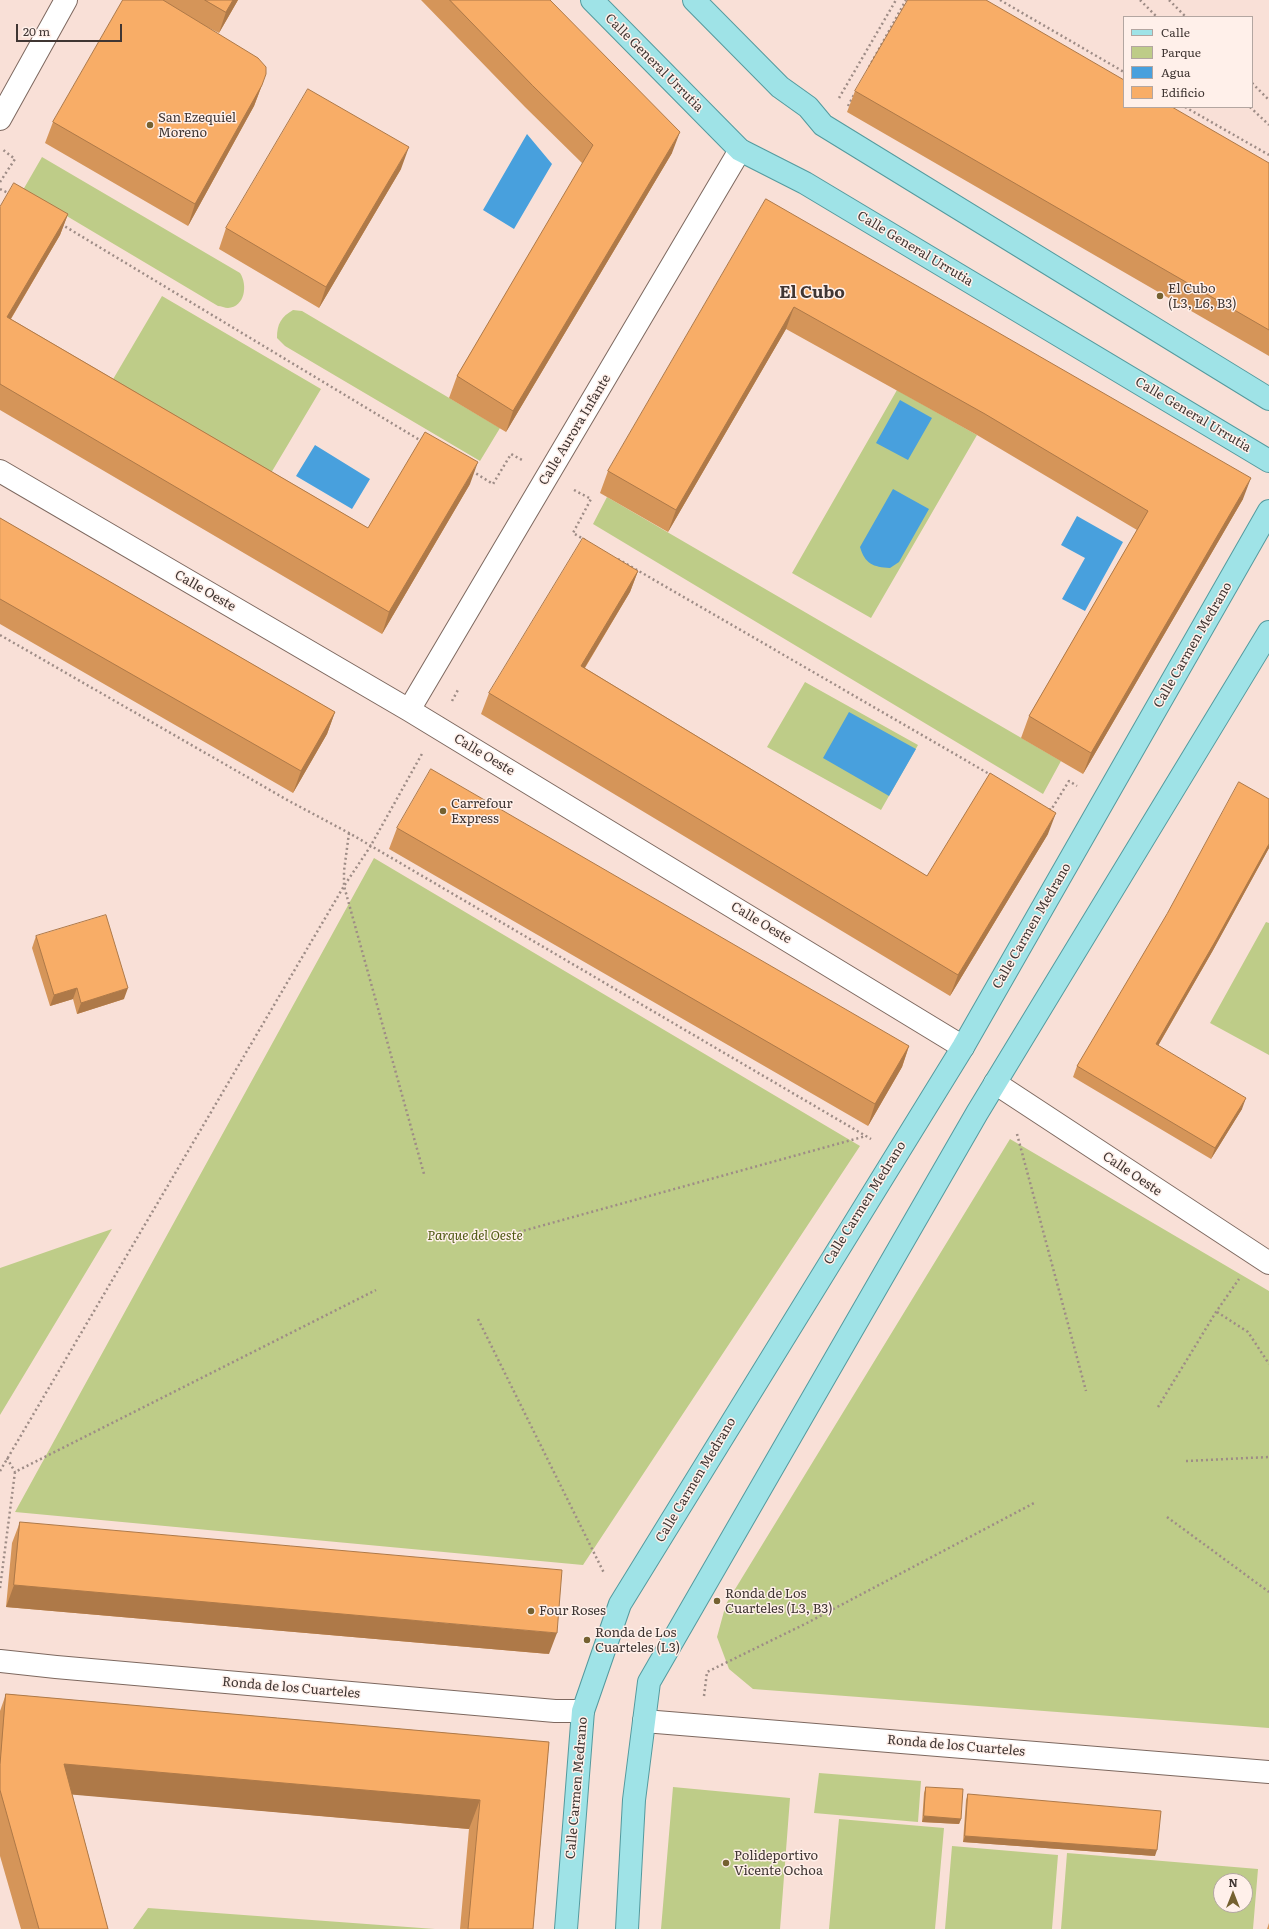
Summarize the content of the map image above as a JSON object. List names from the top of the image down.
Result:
{
  "streets": {
    "main road": ["Calle General Urrutia", "Calle Carmen Medrano"],
    "street": ["Calle Aurora Infante", "Calle Oeste", "Ronda de los Cuarteles"]
  },
  "crossings": [
    ["Calle General Urrutia", "Calle Aurora Infante"],
    ["Calle Aurora Infante", "Calle Oeste"],
    ["Calle Oeste", "Calle Carmen Medrano"],
    ["Calle Carmen Medrano", "Ronda de los Cuarteles"]
  ],
  "districts": ["El Cubo"],
  "parks": ["Parque del Oeste"],
  "places": [
    "San Ezequiel Moreno",
    "El Cubo (L3, L6, B3)",
    "Carrefour Express",
    "Ronda de Los Cuarteles (L3, B3)",
    "Four Roses",
    "Ronda de Los Cuarteles (L3)",
    "Polideportivo Vicente Ochoa"
  ],
  "legend": [
    "Calle",
    "Parque",
    "Agua",
    "Edificio"
  ],
  "scale_bar": "20 m",
  "north": "top"
}
